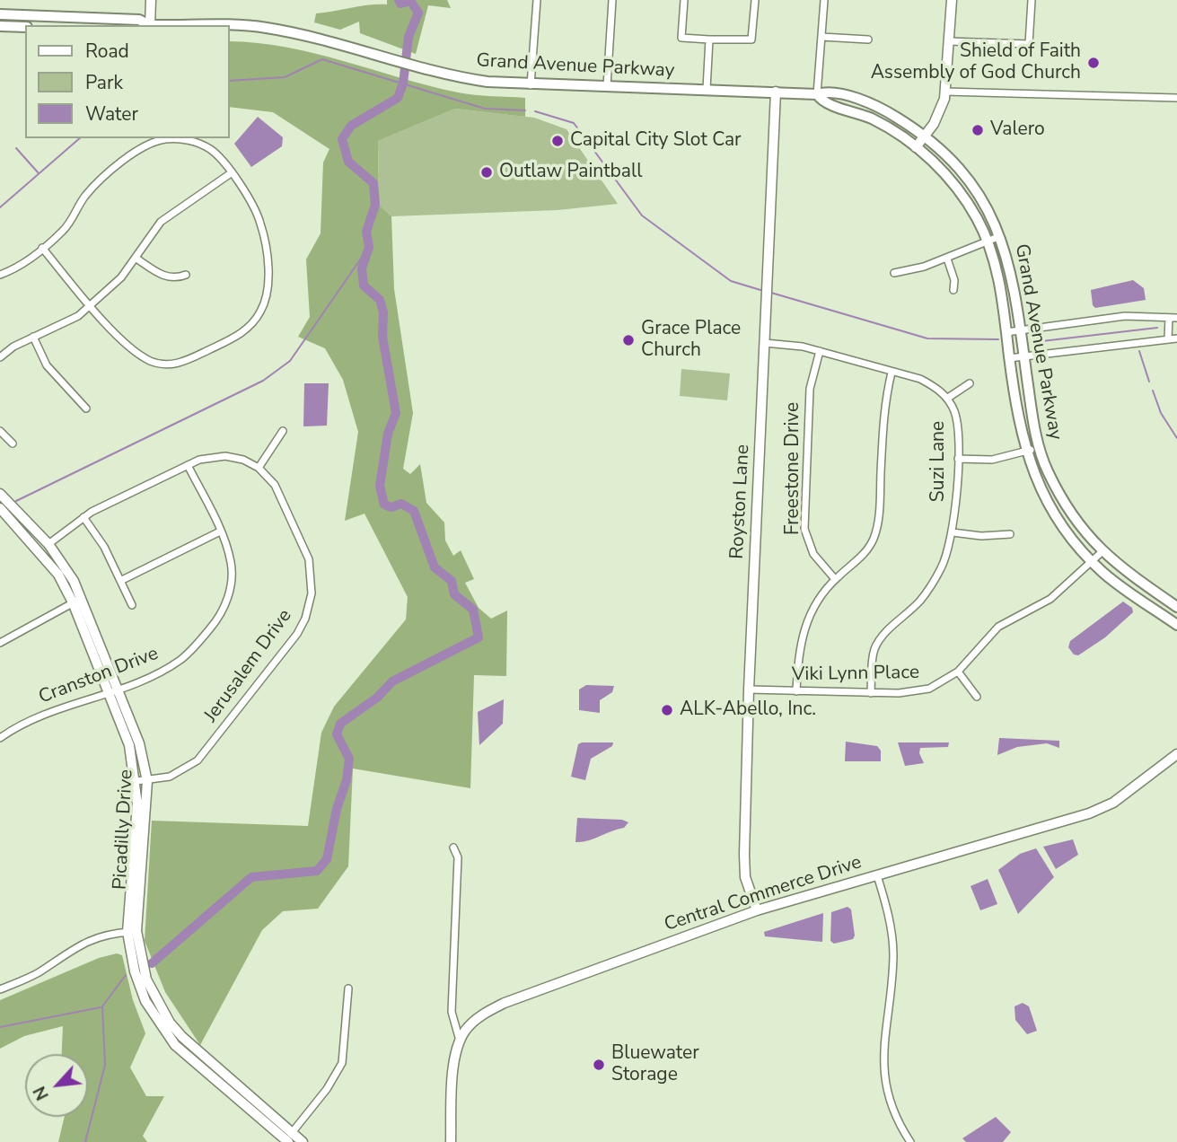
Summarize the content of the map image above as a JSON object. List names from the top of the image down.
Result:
{
  "streets": {
    "main road": ["Grand Avenue Parkway"],
    "street": [
      "Suzi Lane",
      "Freestone Drive",
      "Royston Lane",
      "Jerusalem Drive",
      "Viki Lynn Place",
      "Cranston Drive",
      "Picadilly Drive",
      "Central Commerce Drive"
    ]
  },
  "crossings": [
    ["Grand Avenue Parkway", "Royston Lane"],
    ["Grand Avenue Parkway", "Viki Lynn Place"],
    ["Suzi Lane", "Freestone Drive"],
    ["Suzi Lane", "Royston Lane"],
    ["Suzi Lane", "Viki Lynn Place"],
    ["Royston Lane", "Viki Lynn Place"],
    ["Royston Lane", "Central Commerce Drive"],
    ["Jerusalem Drive", "Picadilly Drive"],
    ["Cranston Drive", "Picadilly Drive"]
  ],
  "places": [
    "Shield of Faith Assembly of God Church",
    "Valero",
    "Capital City Slot Car",
    "Outlaw Paintball",
    "Grace Place Church",
    "ALK-Abello, Inc.",
    "Bluewater Storage"
  ],
  "legend": ["Road", "Park", "Water"],
  "north": "bottom left"
}
